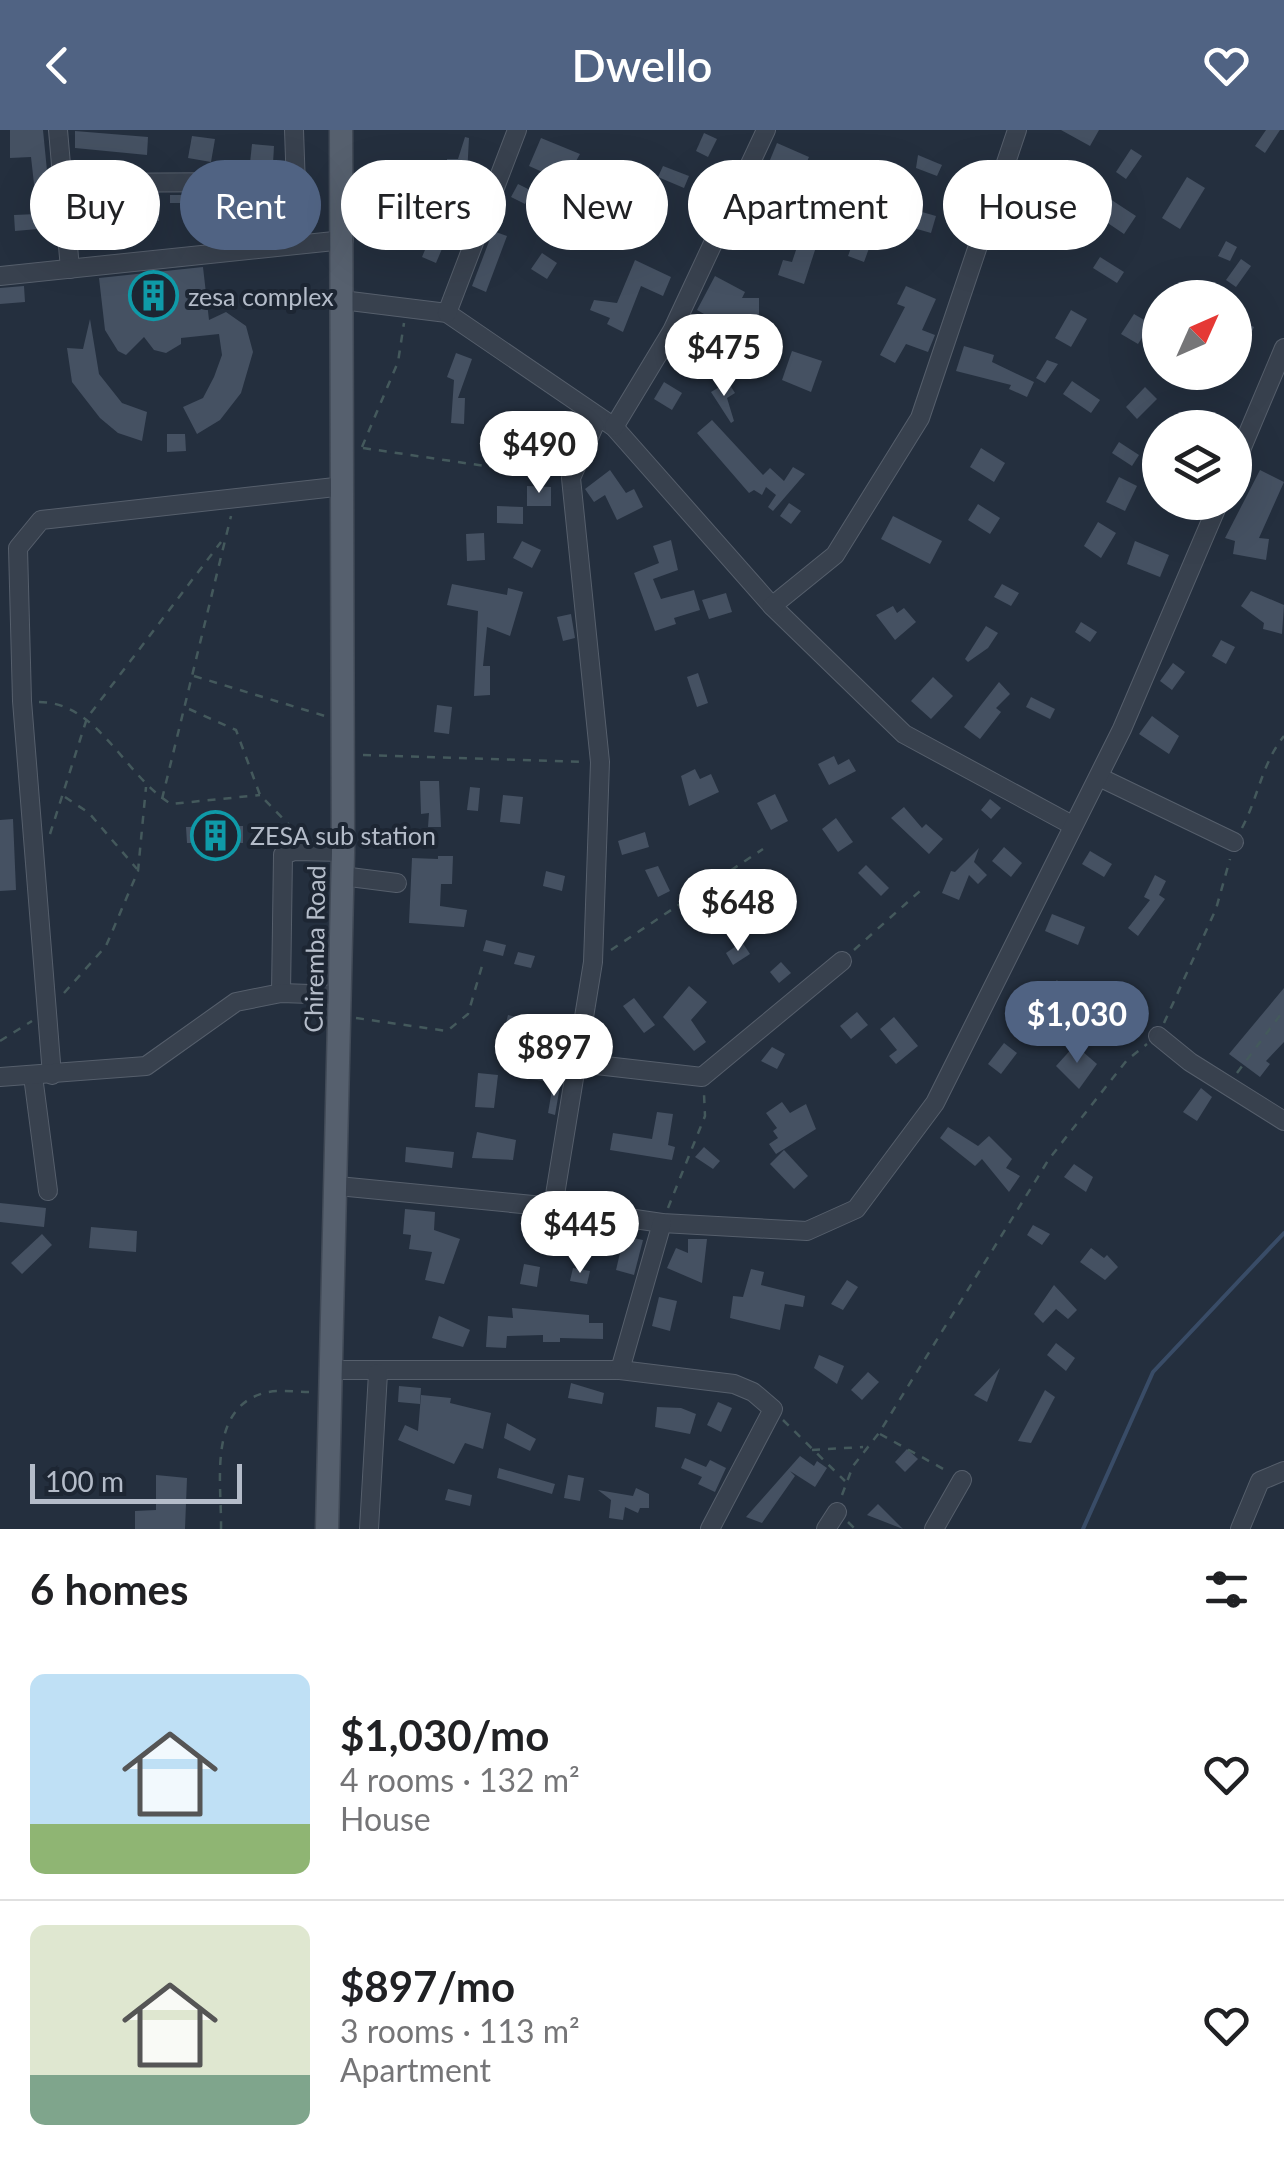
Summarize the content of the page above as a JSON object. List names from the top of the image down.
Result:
{
  "streets": {
    "main road": ["Chiremba Road"]
  },
  "places": {
    "building": ["zesa complex", "ZESA sub station"]
  },
  "scale_bar": "100 m",
  "north": "top right",
  "page": {
    "header": "Dwello",
    "chip": [
      "Buy",
      "Rent",
      "Filters",
      "New",
      "Apartment",
      "House"
    ],
    "price": [
      "$475",
      "$490",
      "$648",
      "$1,030",
      "$897",
      "$445"
    ],
    "scale": "100 m",
    "heading": "6 homes",
    "list": [
      {
        "name": "$1,030/mo",
        "note": "4 rooms · 132 m² · House"
      },
      {
        "name": "$897/mo",
        "note": "3 rooms · 113 m² · Apartment"
      }
    ]
  }
}
